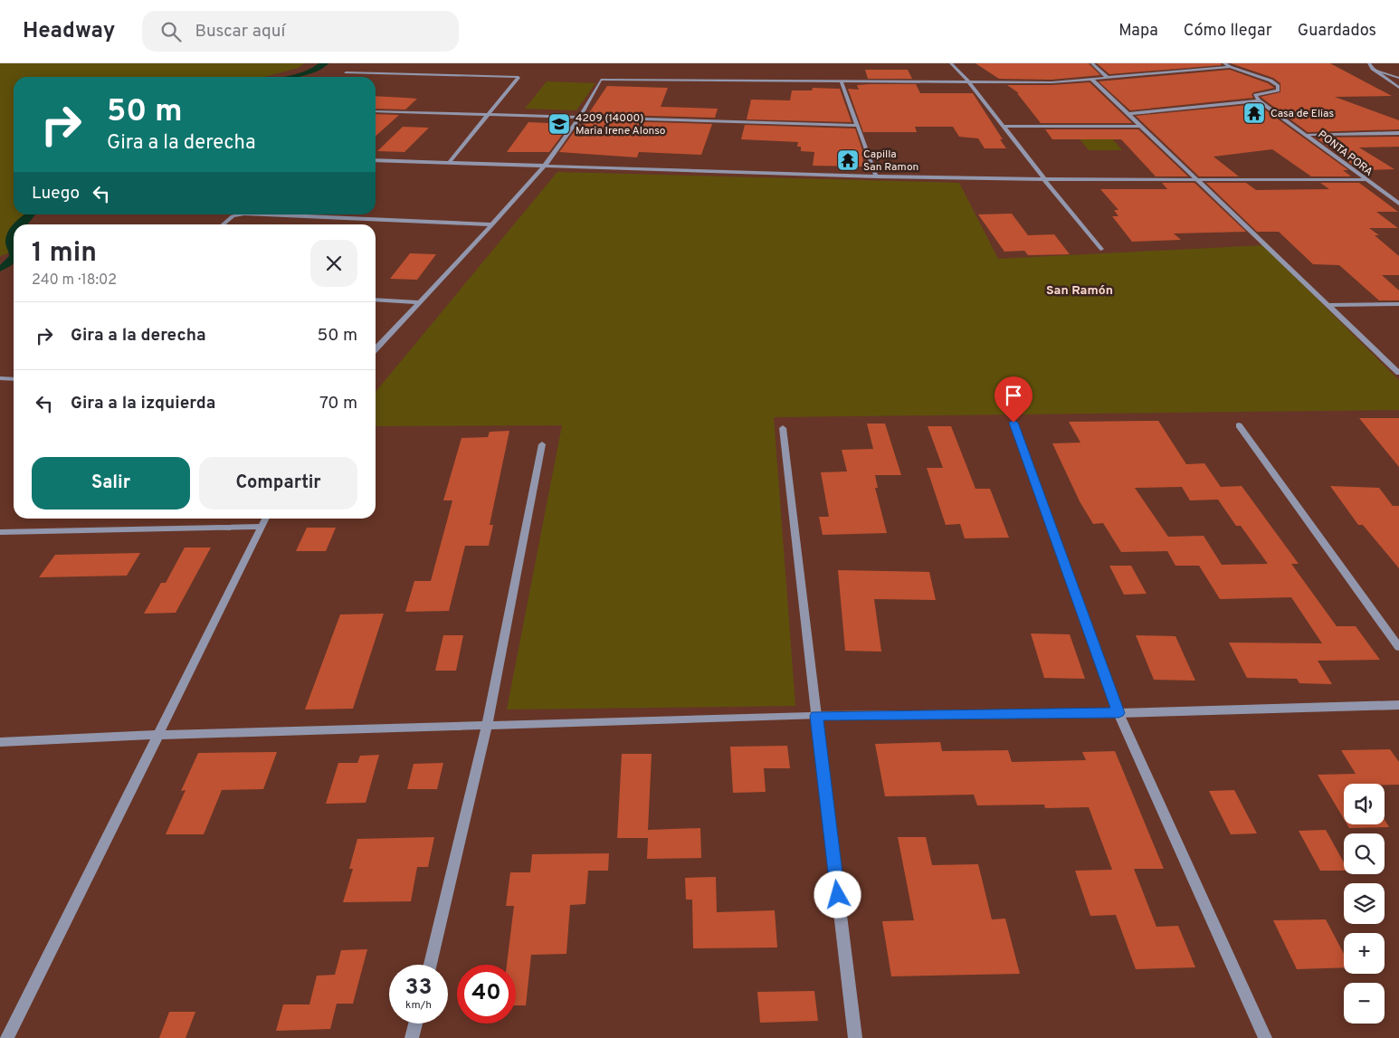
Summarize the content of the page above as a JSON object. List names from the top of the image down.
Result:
{
  "streets": {
    "street": ["PONTA PORA"]
  },
  "districts": ["San Ramón"],
  "places": {
    "temple": ["Casa de Elias", "Capilla San Ramon"],
    "school or university": ["4209 (14000) Maria Irene Alonso"]
  },
  "page": {
    "header": "Headway",
    "search": "Buscar aquí",
    "nav": ["Mapa", "Cómo llegar", "Guardados"],
    "turn": ["50 m", "Gira a la derecha"],
    "then": "Luego",
    "heading": ["1 min", "240 m · 18:02"],
    "list": [
      {
        "name": "Gira a la derecha",
        "value": "50 m"
      },
      {
        "name": "Gira a la izquierda",
        "value": "70 m"
      }
    ],
    "buttons": ["Salir", "Compartir"],
    "map_buttons": ["+", "−"],
    "speed": "33 km/h",
    "limit": "40"
  }
}
